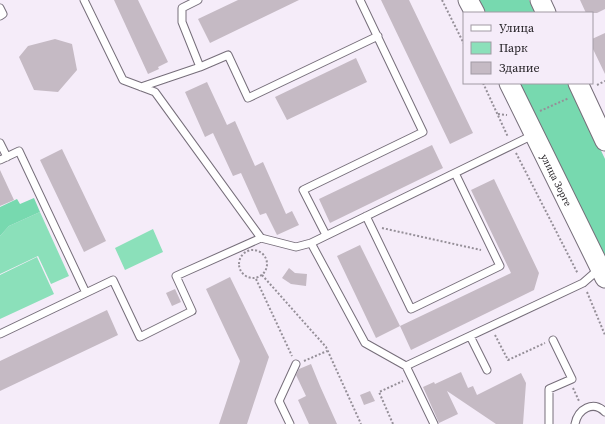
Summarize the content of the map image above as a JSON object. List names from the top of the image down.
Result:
{
  "streets": {
    "main road": ["улица Зорге"]
  },
  "legend": ["Улица", "Парк", "Здание"]
}
